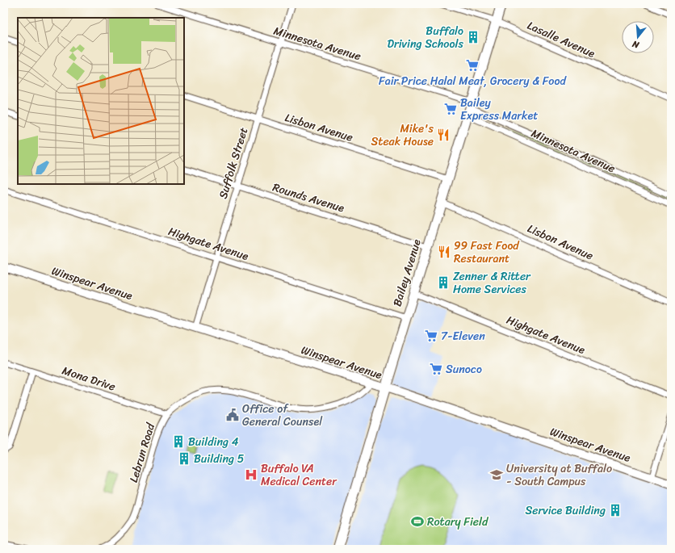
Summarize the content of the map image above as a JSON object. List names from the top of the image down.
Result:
{
  "streets": {
    "main road": ["Bailey Avenue"],
    "street": [
      "Lasalle Avenue",
      "Minnesota Avenue",
      "Lisbon Avenue",
      "Suffolk Street",
      "Rounds Avenue",
      "Highgate Avenue",
      "Winspear Avenue",
      "Mona Drive",
      "Lebrun Road"
    ]
  },
  "crossings": [
    ["Lasalle Avenue", "Bailey Avenue"],
    ["Minnesota Avenue", "Suffolk Street"],
    ["Minnesota Avenue", "Bailey Avenue"],
    ["Lisbon Avenue", "Suffolk Street"],
    ["Lisbon Avenue", "Bailey Avenue"],
    ["Suffolk Street", "Rounds Avenue"],
    ["Suffolk Street", "Highgate Avenue"],
    ["Suffolk Street", "Winspear Avenue"],
    ["Rounds Avenue", "Bailey Avenue"],
    ["Highgate Avenue", "Bailey Avenue"],
    ["Bailey Avenue", "Winspear Avenue"],
    ["Winspear Avenue", "Lebrun Road"],
    ["Mona Drive", "Lebrun Road"]
  ],
  "places": {
    "building": [
      "Buffalo Driving Schools",
      "Zenner & Ritter Home Services",
      "Building 4",
      "Building 5",
      "Service Building"
    ],
    "supermarket": [
      "Fair Price Halal Meat, Grocery & Food",
      "Bailey Express Market",
      "7-Eleven",
      "Sunoco"
    ],
    "restaurant": ["Mike's Steak House", "99 Fast Food Restaurant"],
    "public building": ["Office of General Counsel"],
    "hospital": ["Buffalo VA Medical Center"],
    "school or university": ["University at Buffalo - South Campus"],
    "sports": ["Rotary Field"]
  },
  "north": "bottom"
}
